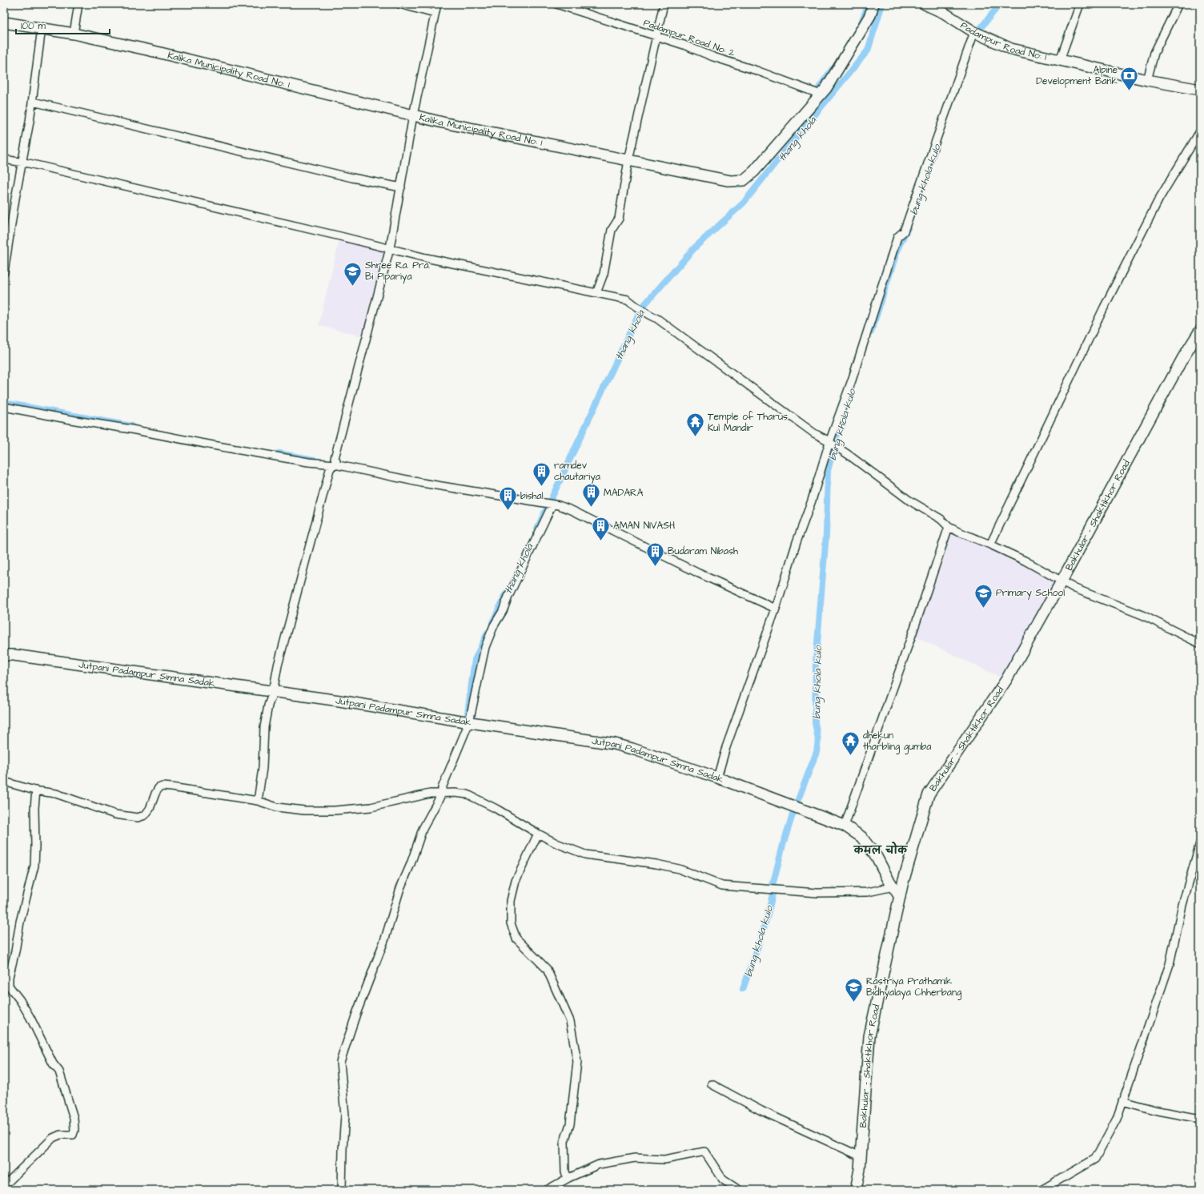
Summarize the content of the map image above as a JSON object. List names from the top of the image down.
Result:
{
  "streets": {
    "street": [
      "Padampur Road No: 2",
      "Padampur Road No: 1",
      "Kalika Municipality Road No: 1",
      "Bakhular - Shaktikhor Road",
      "Jutpani Padampur Simna Sadak"
    ]
  },
  "crossings": [
    ["Padampur Road No: 2", "Kalika Municipality Road No: 1"],
    ["Bakhular - Shaktikhor Road", "Jutpani Padampur Simna Sadak"]
  ],
  "districts": ["कमल चोक"],
  "water": ["thang khola", "bung khola kulo"],
  "places": {
    "bank": ["Alpine Development Bank"],
    "school or university": ["Shree Ra. Pra. Bi Pipariya", "Primary School", "Rastriya Prathamik Bidhyalaya Chherbang"],
    "temple": ["Temple of Tharus Kul Mandir", "dhekun tharbling gumba"],
    "building": [
      "ramdev chautariya",
      "MADARA",
      "bishal",
      "AMAN NIVASH",
      "Budaram Nibash"
    ]
  },
  "scale_bar": "100 m"
}
